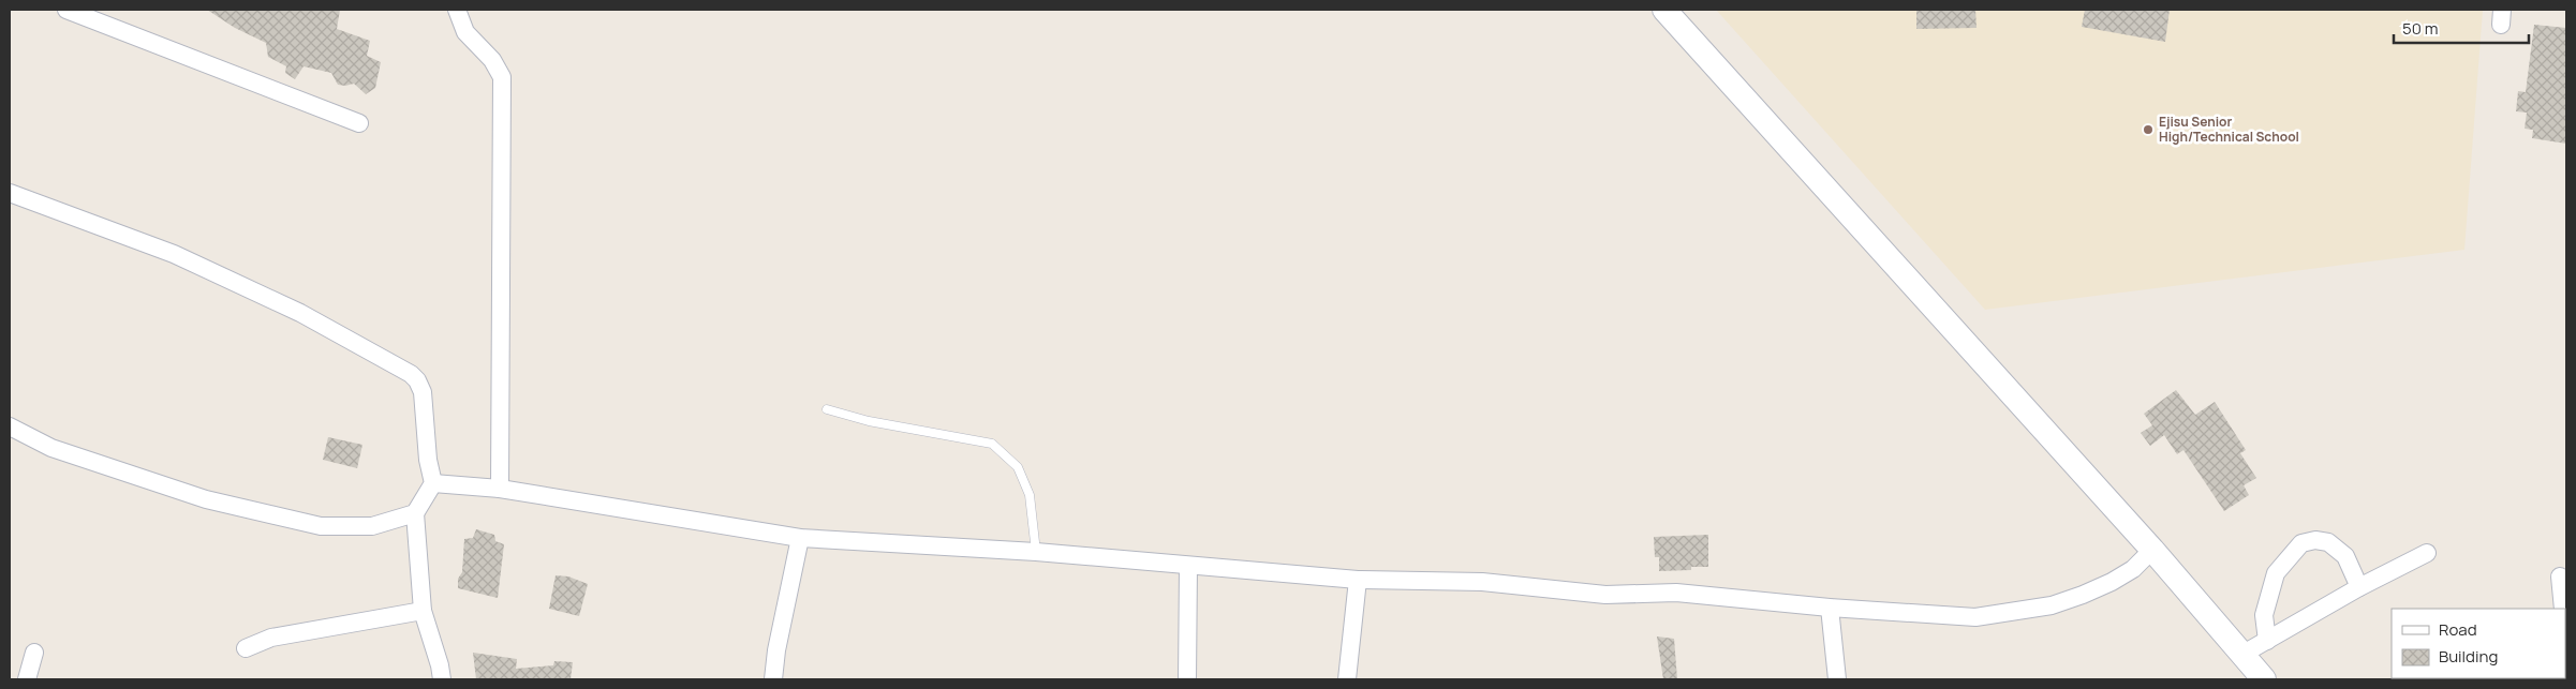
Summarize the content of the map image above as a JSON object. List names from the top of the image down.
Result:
{
  "places": ["Ejisu Senior High/Technical School"],
  "legend": ["Road", "Building"],
  "scale_bar": "50 m"
}
